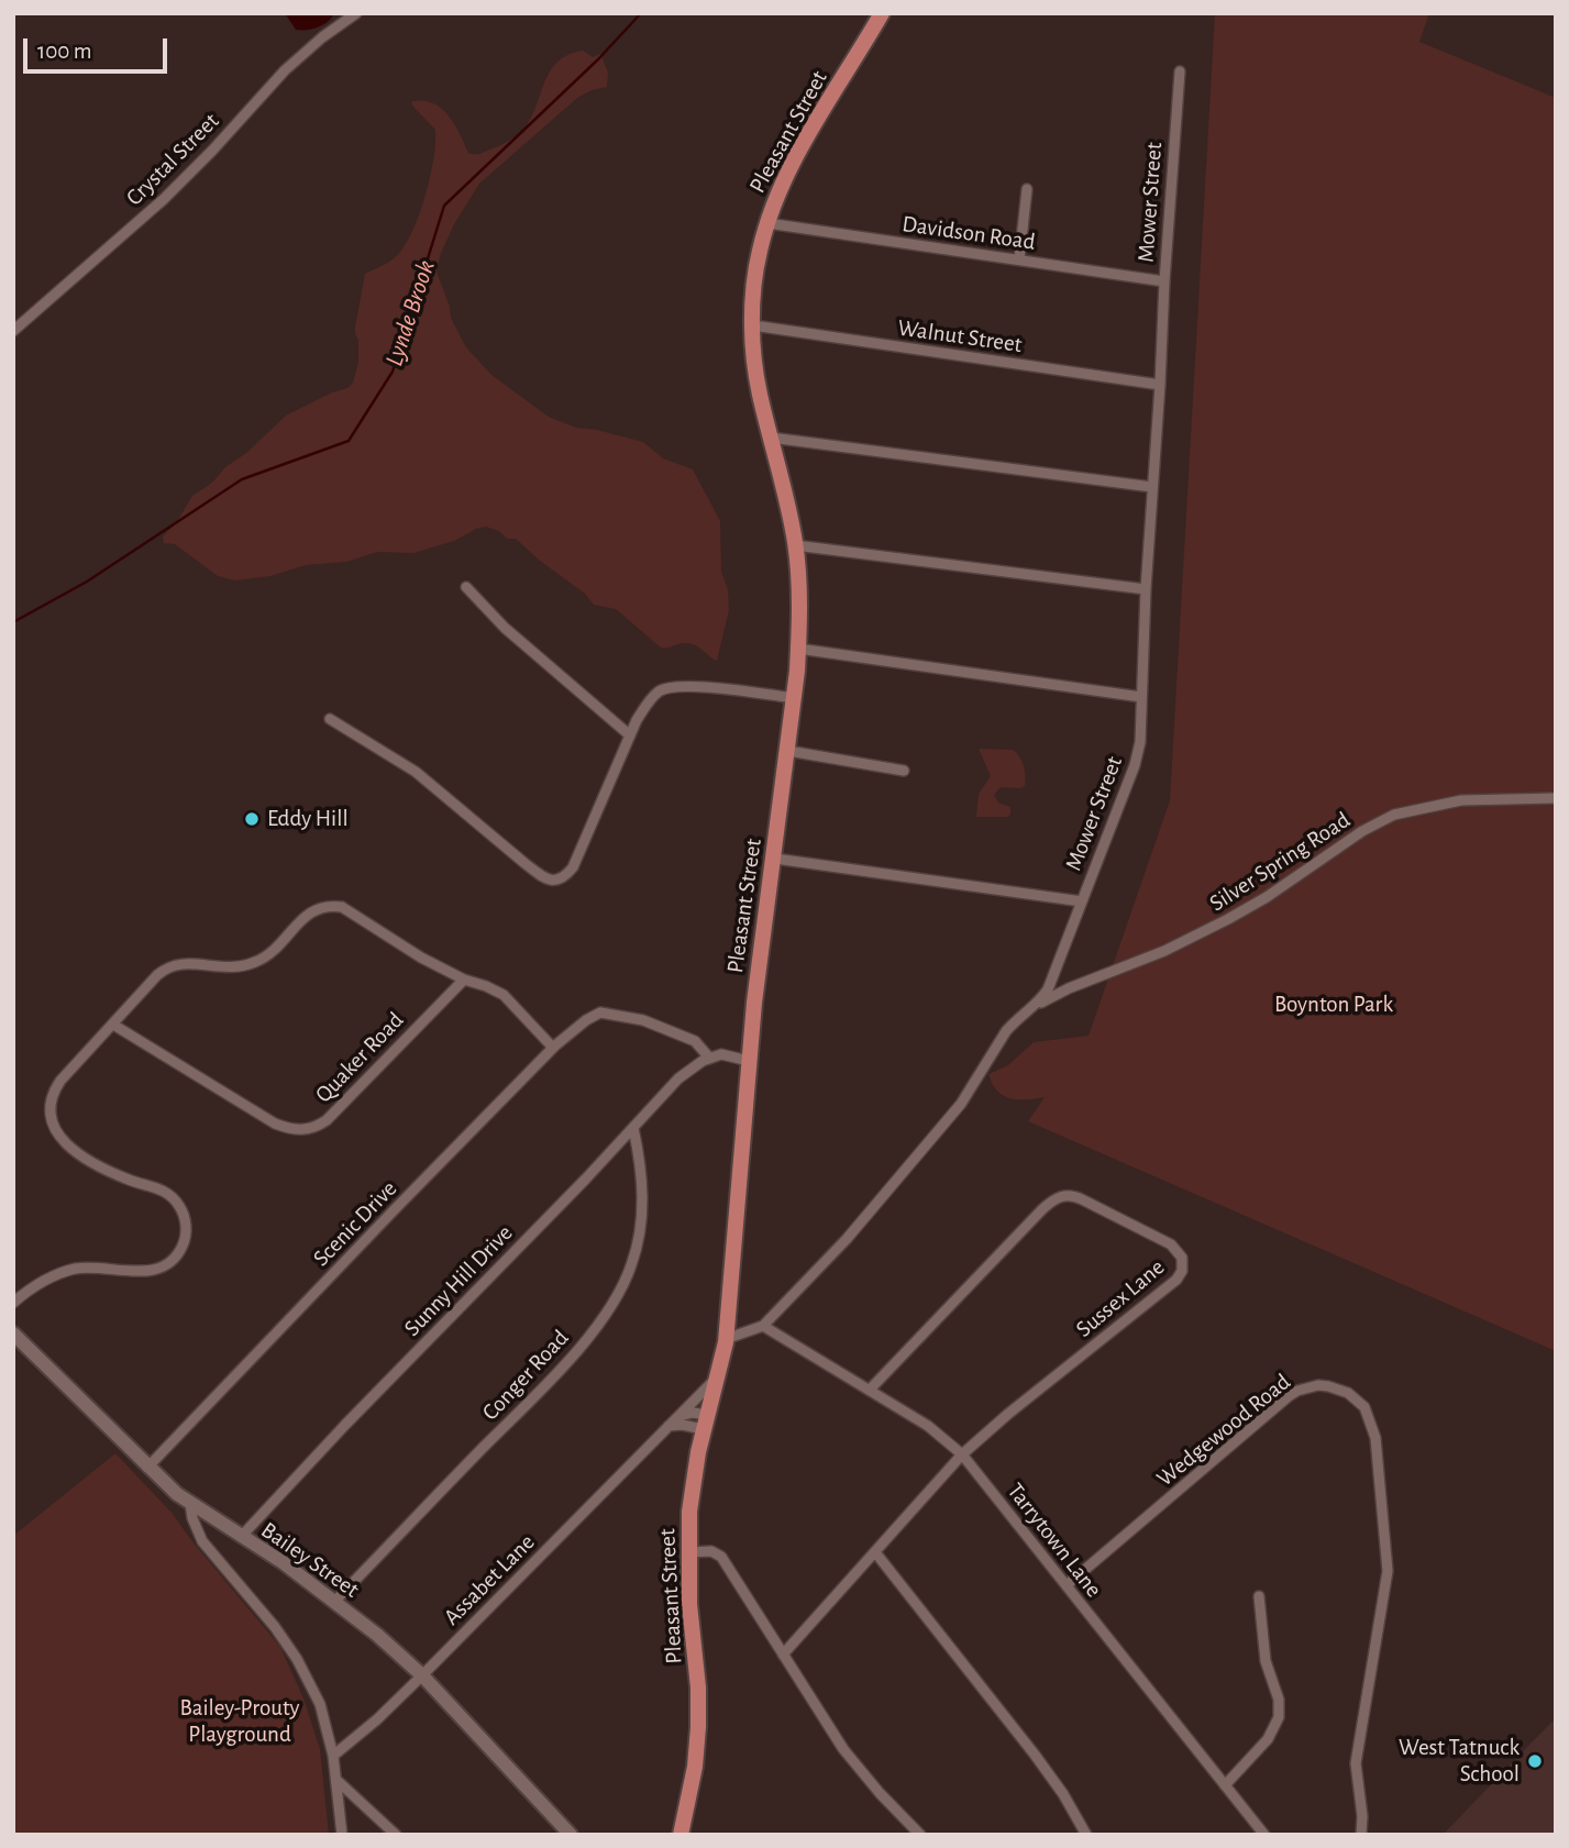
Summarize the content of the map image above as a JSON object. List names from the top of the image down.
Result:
{
  "streets": {
    "main road": ["Pleasant Street"],
    "street": [
      "Crystal Street",
      "Mower Street",
      "Davidson Road",
      "Walnut Street",
      "Silver Spring Road",
      "Quaker Road",
      "Scenic Drive",
      "Sunny Hill Drive",
      "Sussex Lane",
      "Conger Road",
      "Wedgewood Road",
      "Tarrytown Lane",
      "Bailey Street",
      "Assabet Lane"
    ]
  },
  "crossings": [
    ["Pleasant Street", "Mower Street"],
    ["Pleasant Street", "Davidson Road"],
    ["Pleasant Street", "Walnut Street"],
    ["Pleasant Street", "Assabet Lane"],
    ["Mower Street", "Davidson Road"],
    ["Mower Street", "Walnut Street"],
    ["Mower Street", "Silver Spring Road"],
    ["Mower Street", "Tarrytown Lane"],
    ["Scenic Drive", "Sunny Hill Drive"],
    ["Scenic Drive", "Bailey Street"],
    ["Sunny Hill Drive", "Conger Road"],
    ["Sunny Hill Drive", "Bailey Street"],
    ["Sussex Lane", "Tarrytown Lane"],
    ["Conger Road", "Bailey Street"],
    ["Wedgewood Road", "Tarrytown Lane"],
    ["Bailey Street", "Assabet Lane"]
  ],
  "water": ["Lynde Brook"],
  "parks": ["Boynton Park", "Bailey-Prouty Playground"],
  "places": ["Eddy Hill", "West Tatnuck School"],
  "scale_bar": "100 m"
}
